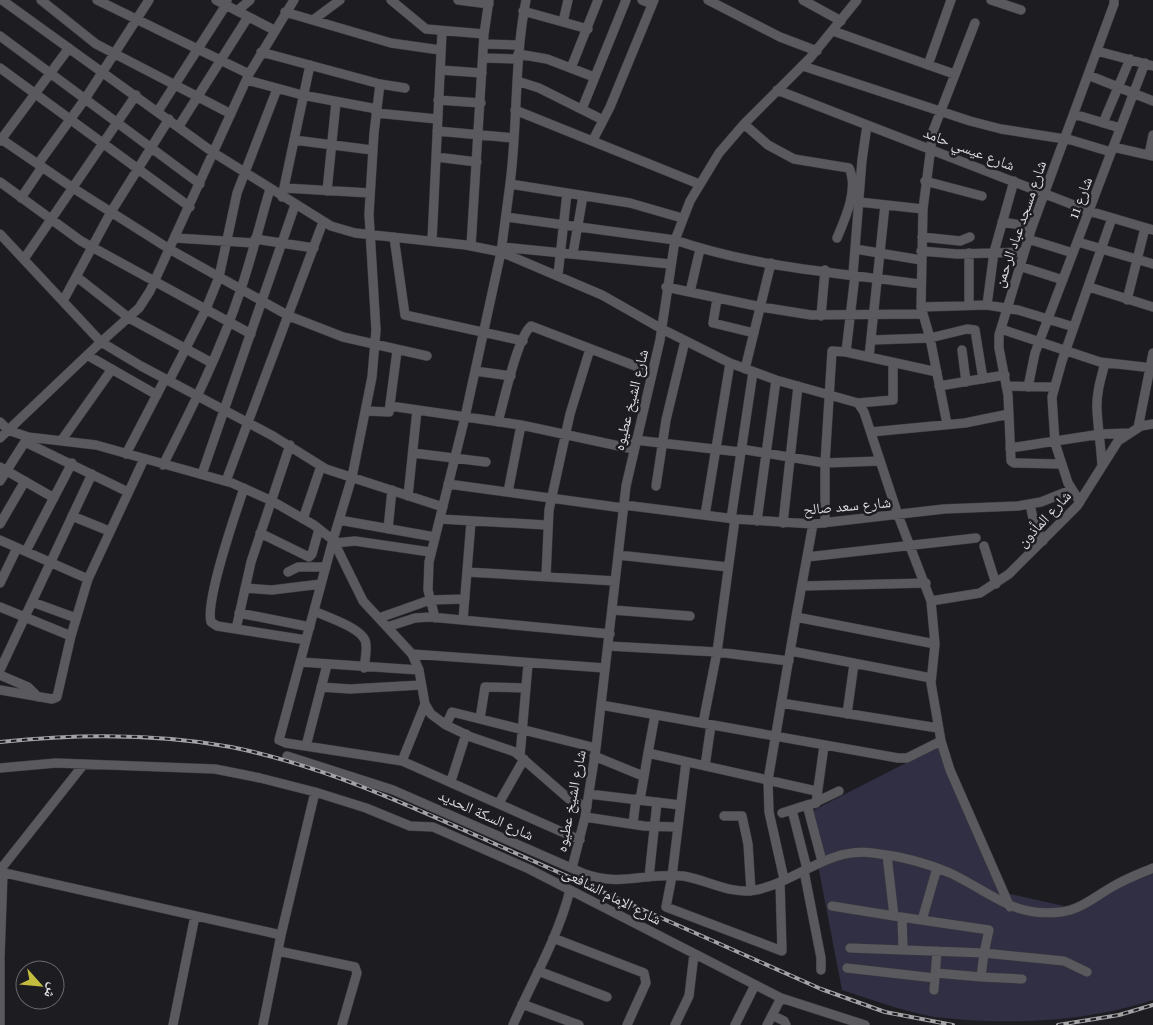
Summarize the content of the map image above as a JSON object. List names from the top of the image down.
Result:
{
  "streets": {
    "street": [
      "شارع عيسي حامد",
      "شارع 11",
      "شارع مسجد عباد الرحمن",
      "شارع الشيخ عطيوه",
      "شارع سعد صالح",
      "شارع المأذون",
      "شارع السكة الحديد",
      "شارع الإمام الشافعى"
    ]
  },
  "crossings": [
    ["شارع عيسي حامد", "شارع 11"],
    ["شارع عيسي حامد", "شارع مسجد عباد الرحمن"],
    ["شارع عيسي حامد", "شارع الشيخ عطيوه"],
    ["شارع الشيخ عطيوه", "شارع سعد صالح"],
    ["شارع الشيخ عطيوه", "شارع السكة الحديد"]
  ],
  "north": "bottom right"
}
